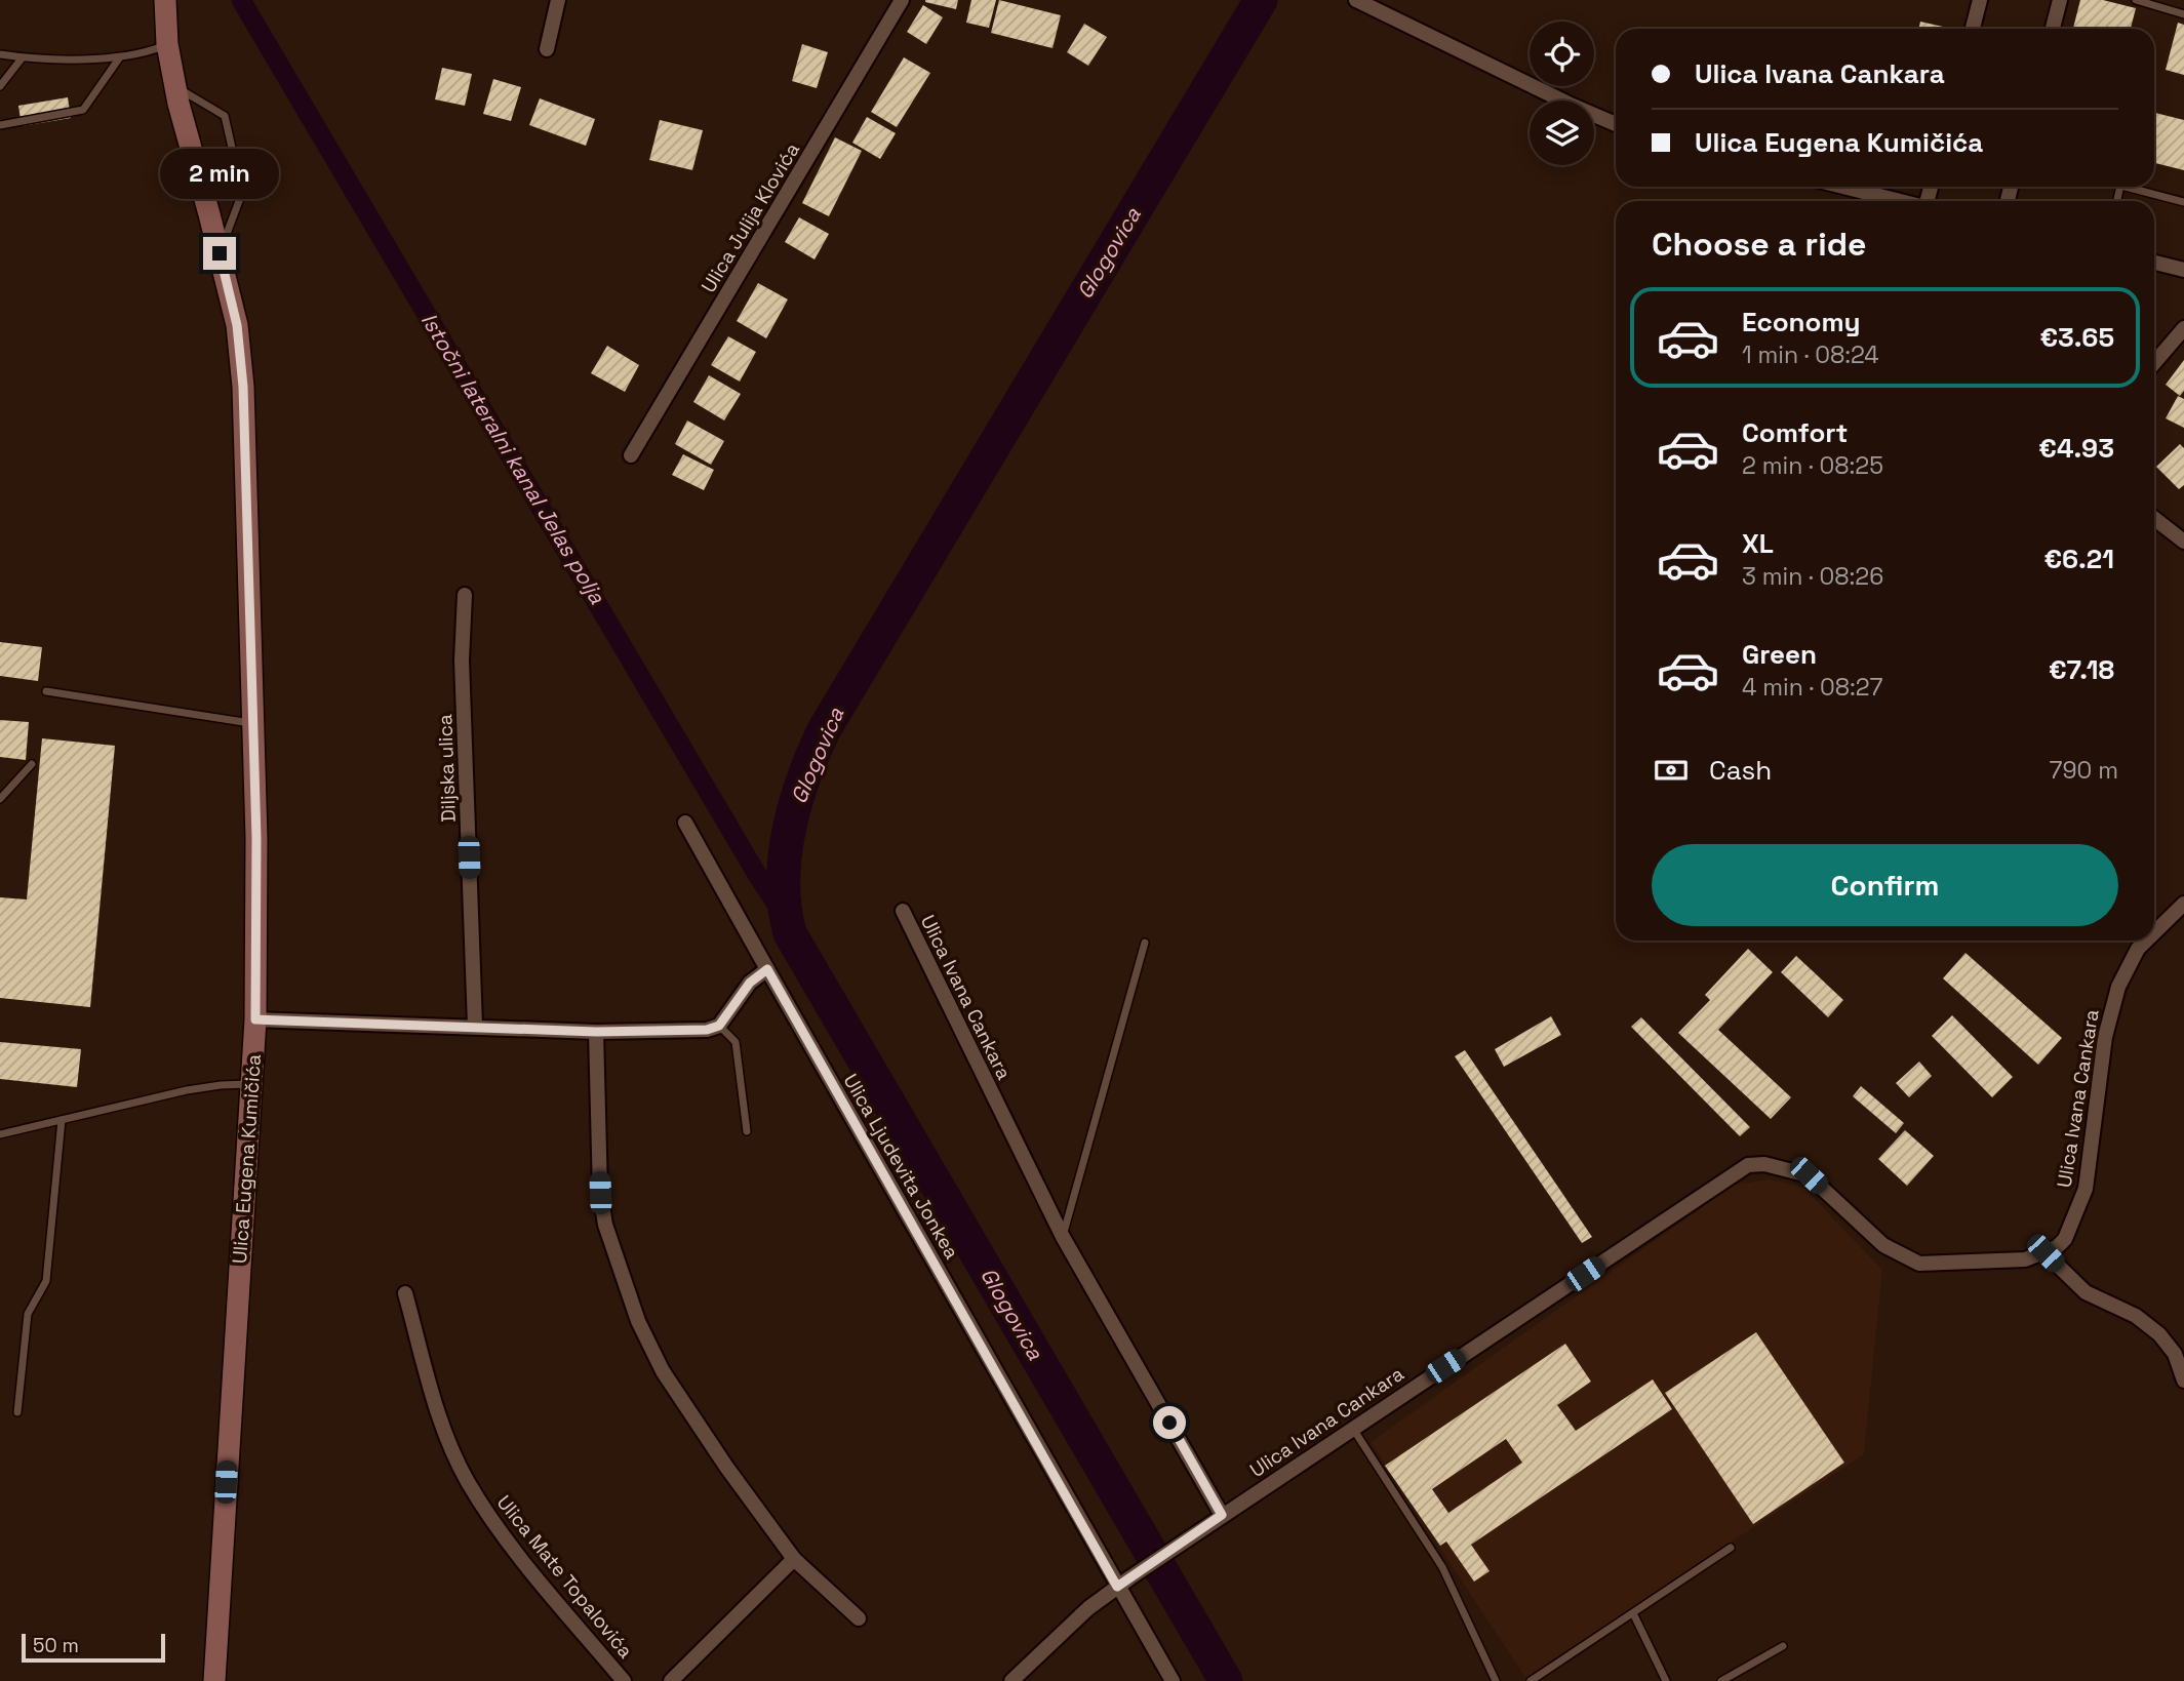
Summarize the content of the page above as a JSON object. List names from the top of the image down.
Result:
{
  "streets": {
    "main road": ["Ulica Eugena Kumičića"],
    "street": [
      "Ulica Julija Klovića",
      "Diljska ulica",
      "Ulica Ivana Cankara",
      "Ulica Ljudevita Jonkea",
      "Ulica Mate Topalovića"
    ]
  },
  "crossings": [
    ["Ulica Ivana Cankara", "Ulica Ljudevita Jonkea"]
  ],
  "water": ["Glogovica", "Istočni lateralni kanal Jelas polja"],
  "scale_bar": "50 m",
  "page": {
    "banner": ["Ulica Ivana Cankara", "Ulica Eugena Kumičića"],
    "bubble": "2 min",
    "heading": "Choose a ride",
    "list": [
      {
        "name": "Economy",
        "note": "1 min · 08:24",
        "value": "€3.65"
      },
      {
        "name": "Comfort",
        "note": "2 min · 08:25",
        "value": "€4.93"
      },
      {
        "name": "XL",
        "note": "3 min · 08:26",
        "value": "€6.21"
      },
      {
        "name": "Green",
        "note": "4 min · 08:27",
        "value": "€7.18"
      }
    ],
    "pay": ["Cash", "790 m"],
    "buttons": "Confirm",
    "scale": "50 m"
  }
}
